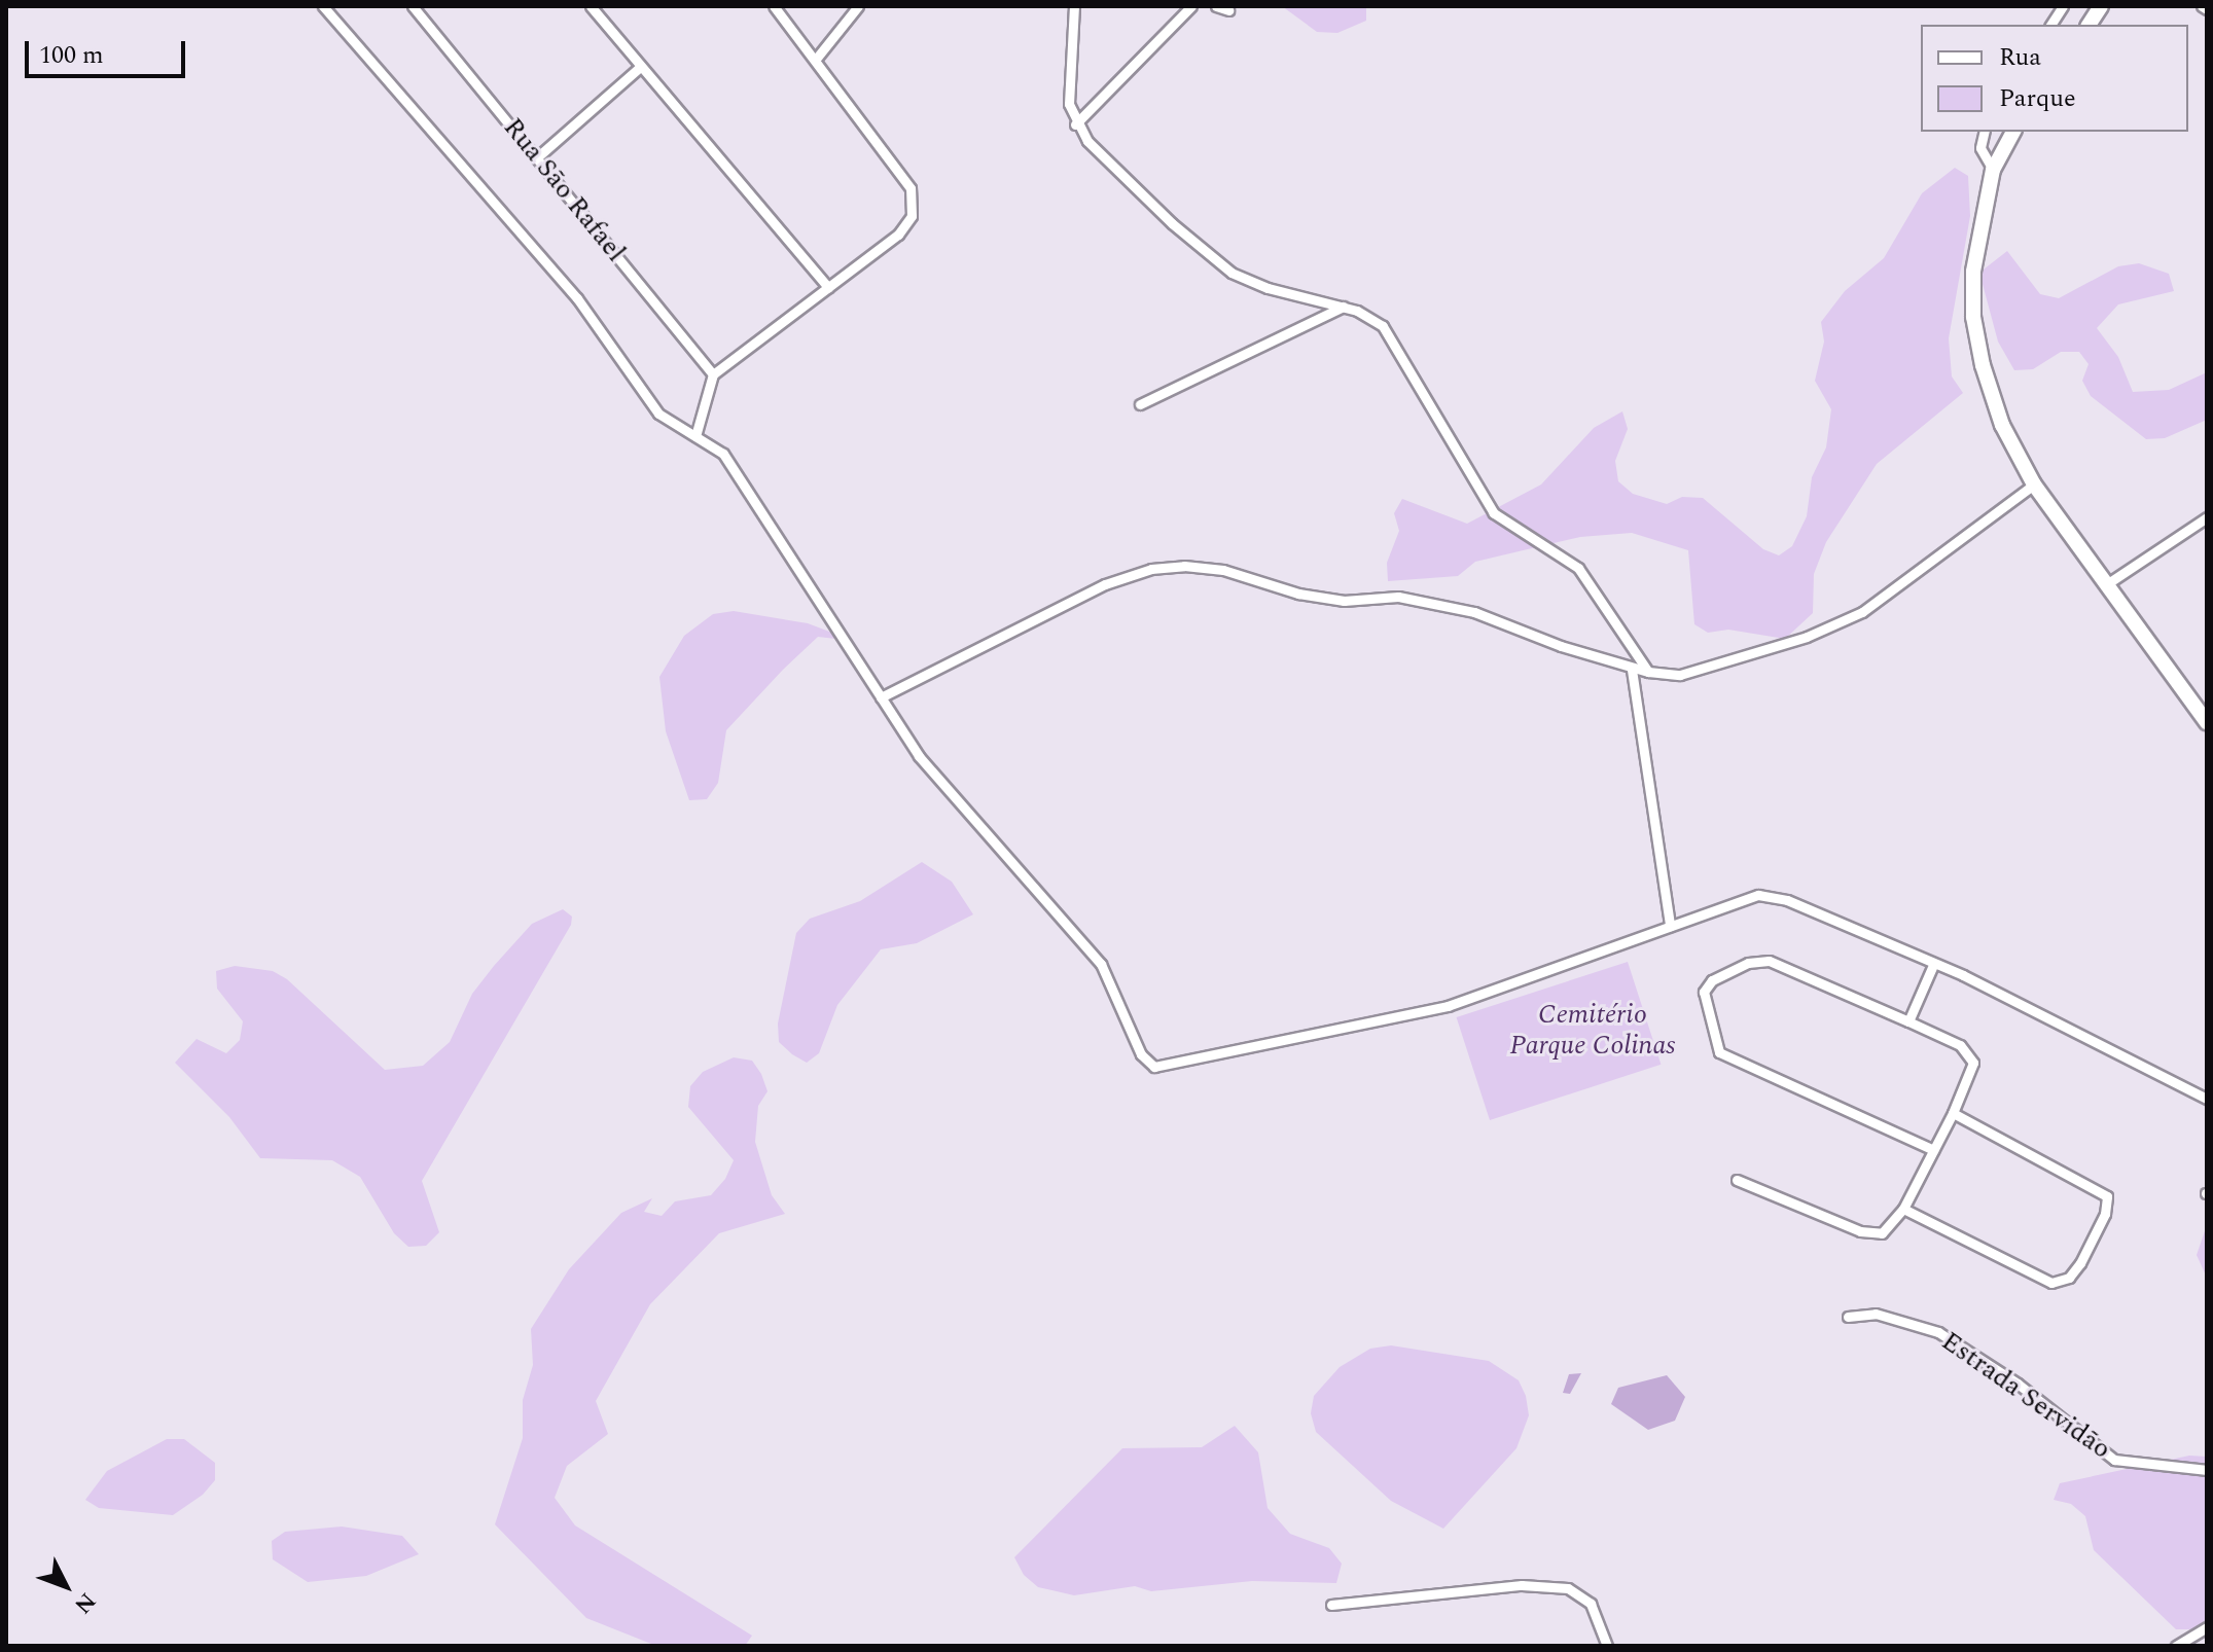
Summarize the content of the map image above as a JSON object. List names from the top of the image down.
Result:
{
  "streets": {
    "street": ["Rua São Rafael", "Estrada Servidão"]
  },
  "parks": ["Cemitério Parque Colinas"],
  "legend": ["Rua", "Parque"],
  "scale_bar": "100 m",
  "north": "bottom right"
}
